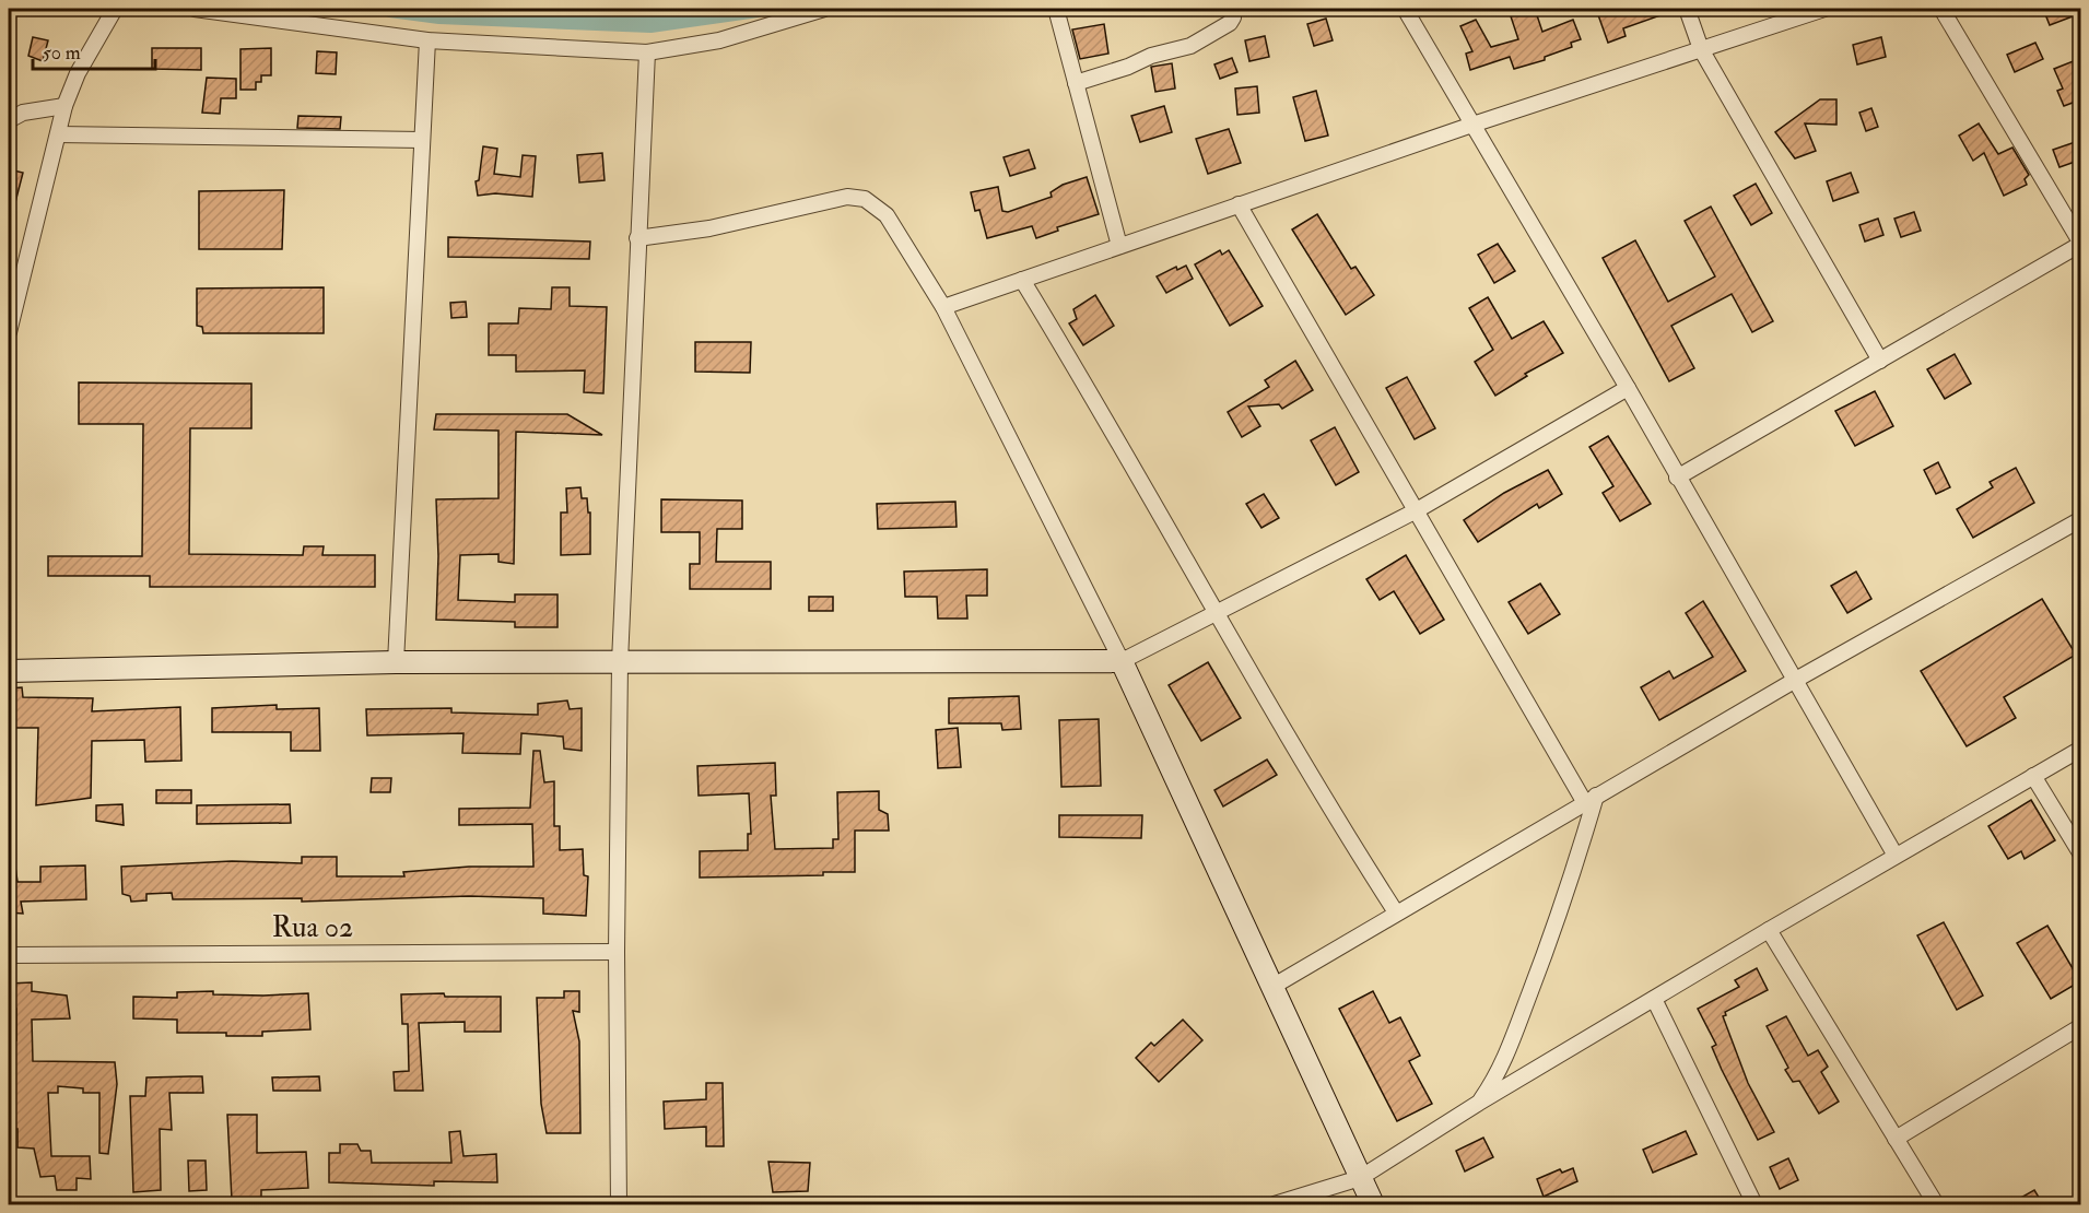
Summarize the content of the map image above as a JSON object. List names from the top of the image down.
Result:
{
  "streets": {
    "street": ["Rua 02"]
  },
  "scale_bar": "50 m"
}
